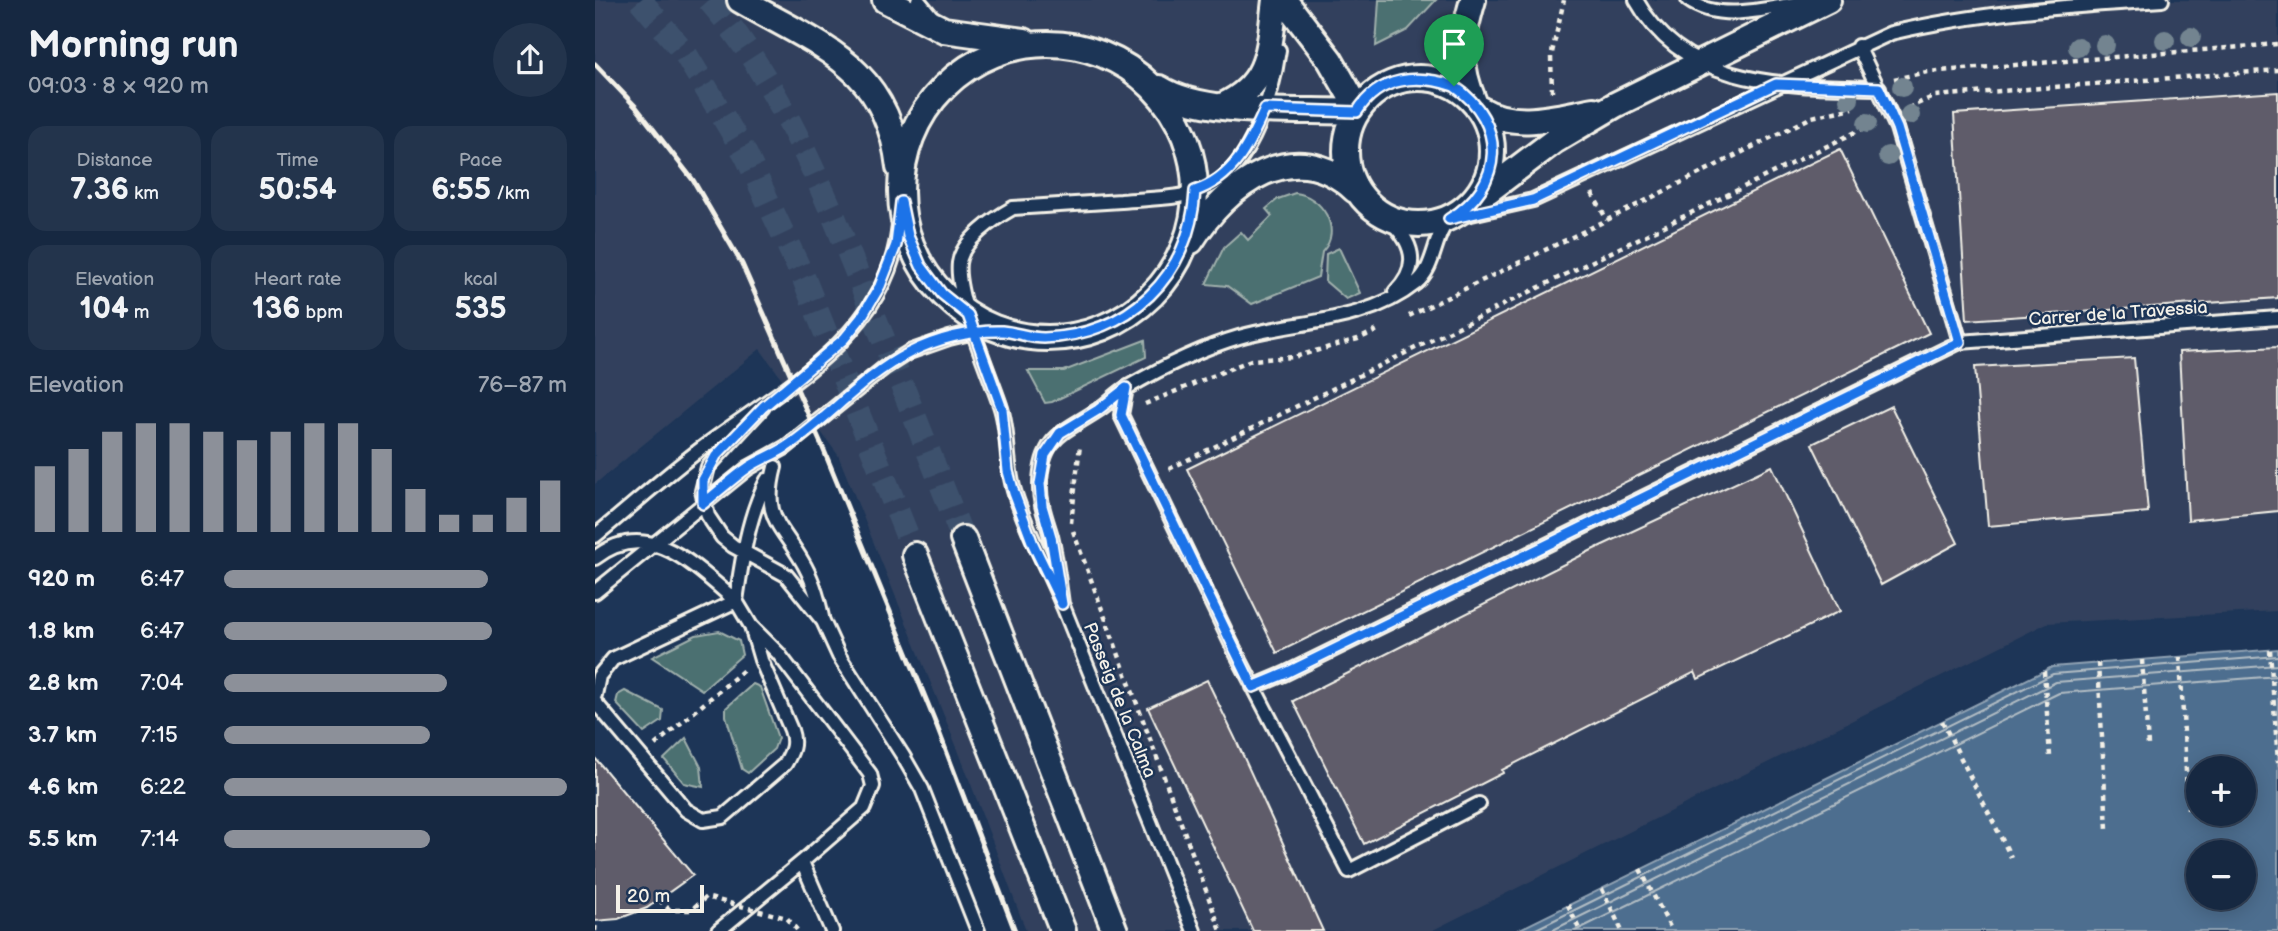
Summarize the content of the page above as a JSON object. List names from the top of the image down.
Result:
{
  "streets": {
    "lane": ["Carrer de la Travessia", "Passeig de la Calma"]
  },
  "scale_bar": "20 m",
  "page": {
    "heading": ["Morning run", "09:03 · 8 × 920 m"],
    "stats": [
      ["Distance", "7.36 km"],
      ["Time", "50:54"],
      ["Pace", "6:55 /km"],
      ["Elevation", "104 m"],
      ["Heart rate", "136 bpm"],
      ["kcal", "535"]
    ],
    "chart": ["Elevation", "76–87 m"],
    "list": [
      {
        "name": "920 m",
        "note": "6:47"
      },
      {
        "name": "1.8 km",
        "note": "6:47"
      },
      {
        "name": "2.8 km",
        "note": "7:04"
      },
      {
        "name": "3.7 km",
        "note": "7:15"
      },
      {
        "name": "4.6 km",
        "note": "6:22"
      },
      {
        "name": "5.5 km",
        "note": "7:14"
      }
    ],
    "map_buttons": ["+", "−"],
    "scale": "20 m"
  }
}
